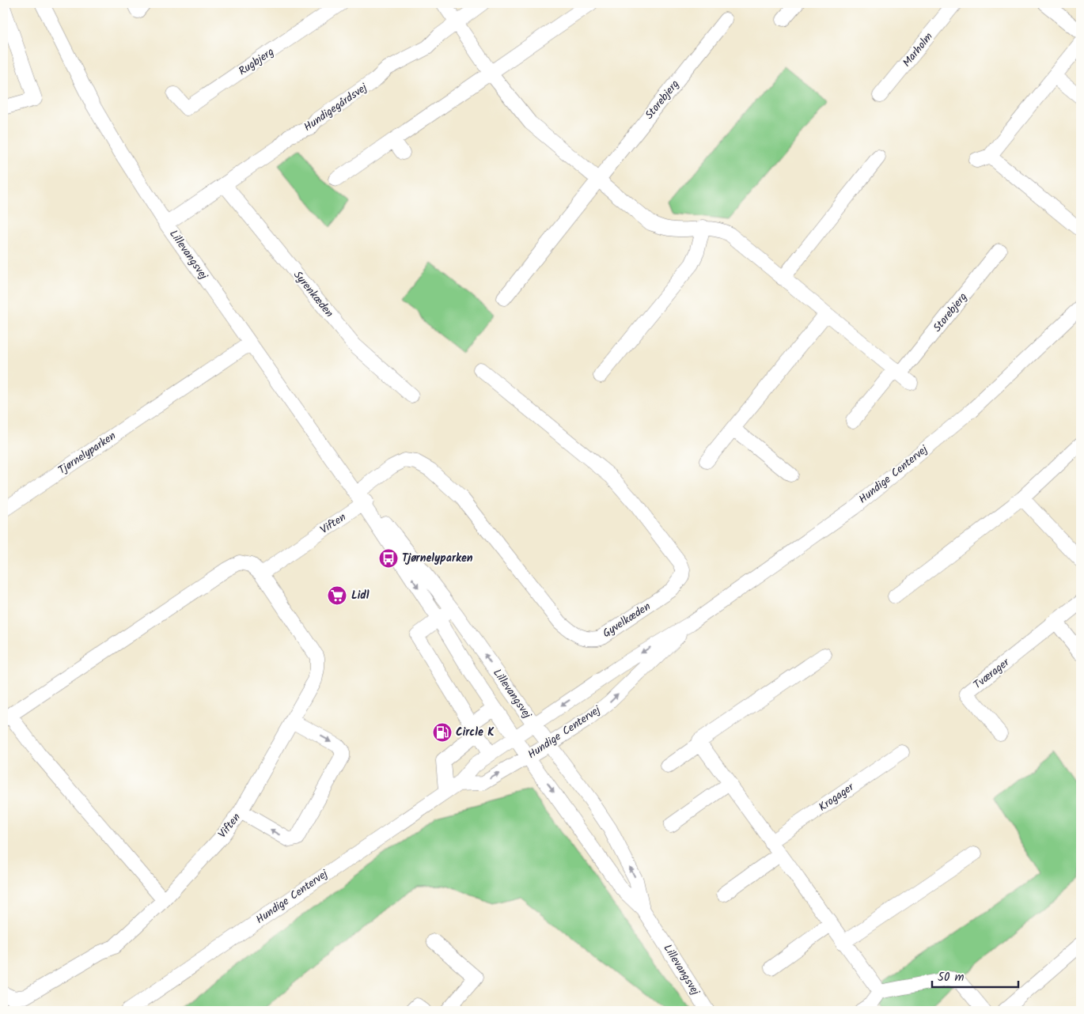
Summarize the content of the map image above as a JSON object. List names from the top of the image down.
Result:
{
  "streets": {
    "street": [
      "Marholm",
      "Rugbjerg",
      "Storebjerg",
      "Hundigegårdsvej",
      "Lillevangsvej",
      "Syrenkæden",
      "Tjørnelyparken",
      "Hundige Centervej",
      "Viften",
      "Gyvelkæden",
      "Tværager",
      "Krogager"
    ]
  },
  "crossings": [
    ["Hundigegårdsvej", "Lillevangsvej"],
    ["Hundigegårdsvej", "Syrenkæden"],
    ["Lillevangsvej", "Tjørnelyparken"],
    ["Lillevangsvej", "Hundige Centervej"],
    ["Lillevangsvej", "Viften"],
    ["Lillevangsvej", "Gyvelkæden"],
    ["Viften", "Gyvelkæden"]
  ],
  "places": {
    "bus stop": ["Tjørnelyparken"],
    "supermarket": ["Lidl"],
    "fuel station": ["Circle K"]
  },
  "scale_bar": "50 m"
}
